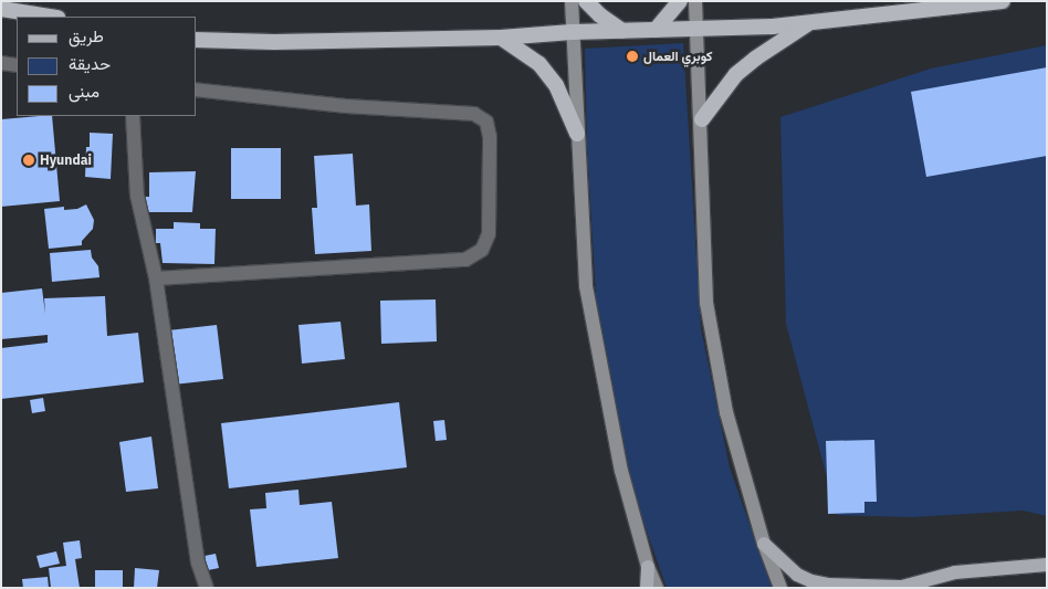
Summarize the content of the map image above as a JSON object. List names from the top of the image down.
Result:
{
  "places": ["كوبري العمال", "Hyundai"],
  "legend": ["طريق", "حديقة", "مبنى"]
}
